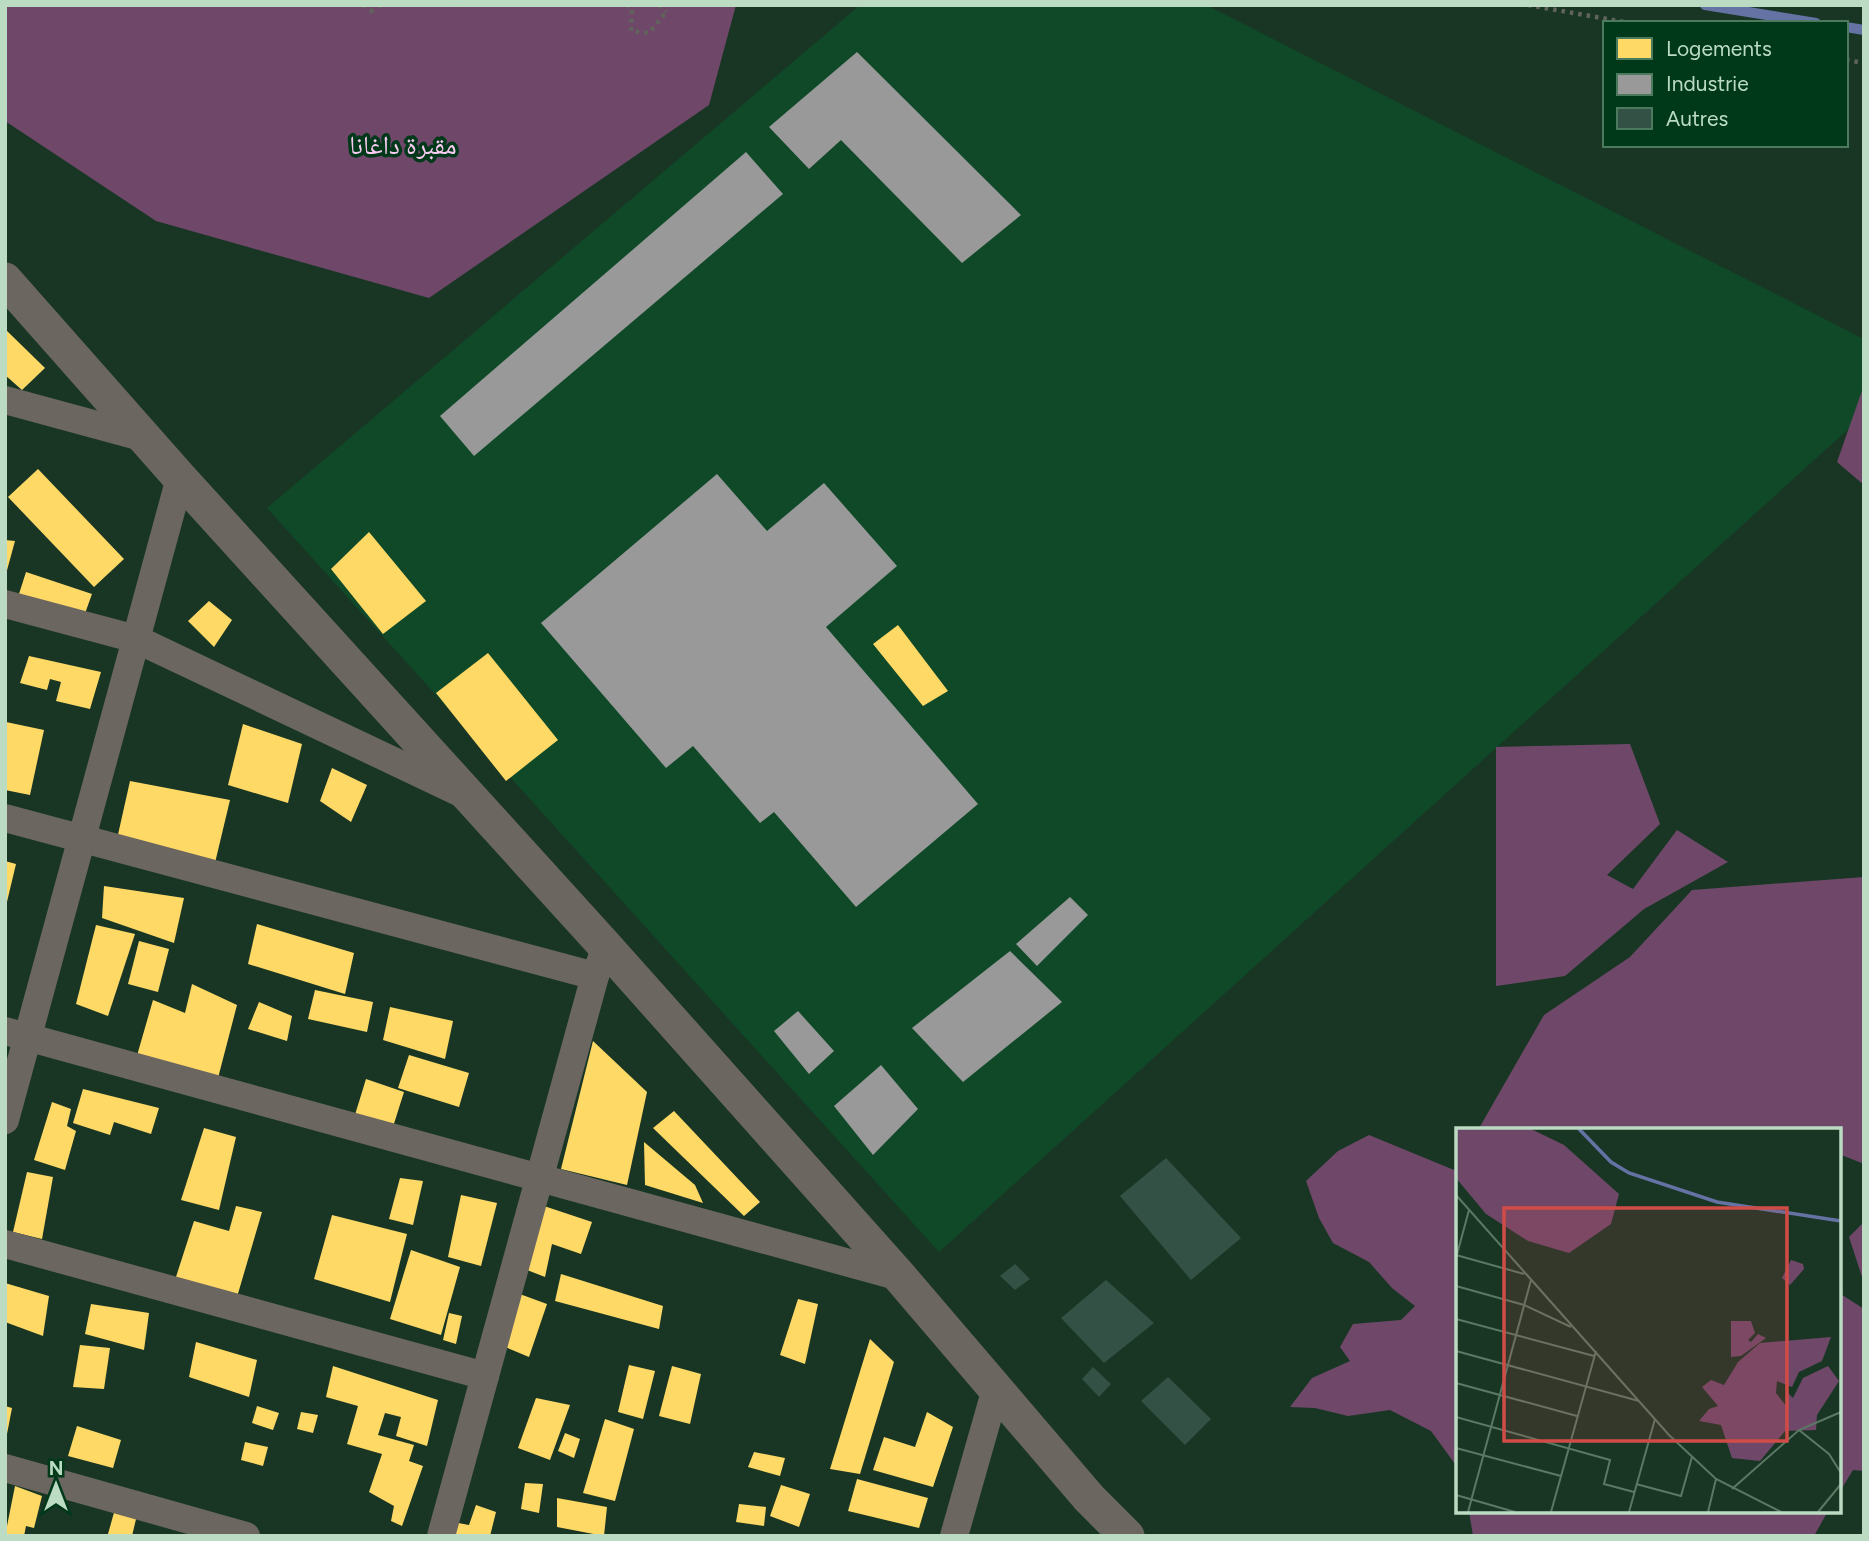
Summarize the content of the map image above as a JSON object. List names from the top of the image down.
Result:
{
  "parks": ["مقبرة داغانا"],
  "legend": ["Logements", "Industrie", "Autres"],
  "north": "top"
}
